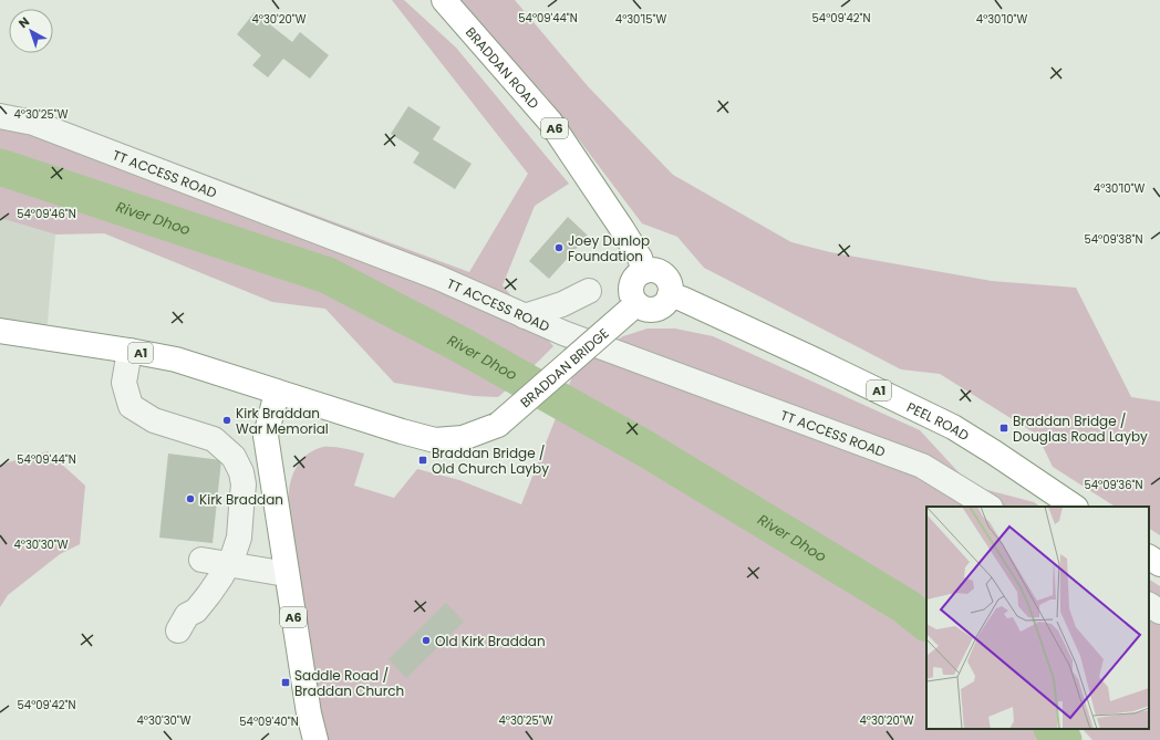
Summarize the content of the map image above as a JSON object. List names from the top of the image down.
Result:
{
  "streets": {
    "highway": [
      "BRADDAN ROAD",
      "A6",
      "A1",
      "BRADDAN BRIDGE",
      "PEEL ROAD"
    ],
    "lane": ["TT ACCESS ROAD"]
  },
  "crossings": [
    ["BRADDAN ROAD", "BRADDAN BRIDGE"],
    ["BRADDAN ROAD", "PEEL ROAD"],
    ["A6", "A1"],
    ["A6", "BRADDAN BRIDGE"],
    ["A1", "BRADDAN BRIDGE"],
    ["BRADDAN BRIDGE", "PEEL ROAD"]
  ],
  "water": ["River Dhoo"],
  "places": {
    "other": [
      "Joey Dunlop Foundation",
      "Kirk Braddan War Memorial",
      "Kirk Braddan",
      "Old Kirk Braddan"
    ],
    "transit": ["Braddan Bridge / Douglas Road Layby", "Braddan Bridge / Old Church Layby", "Saddle Road / Braddan Church"]
  },
  "north": "top left",
  "coordinates": [
    "54°09'44\"N",
    "54°09'42\"N",
    "4°30'20\"W",
    "4°30'15\"W",
    "4°30'10\"W",
    "4°30'25\"W",
    "54°09'46\"N",
    "54°09'38\"N",
    "54°09'36\"N",
    "4°30'30\"W",
    "54°09'40\"N"
  ]
}
